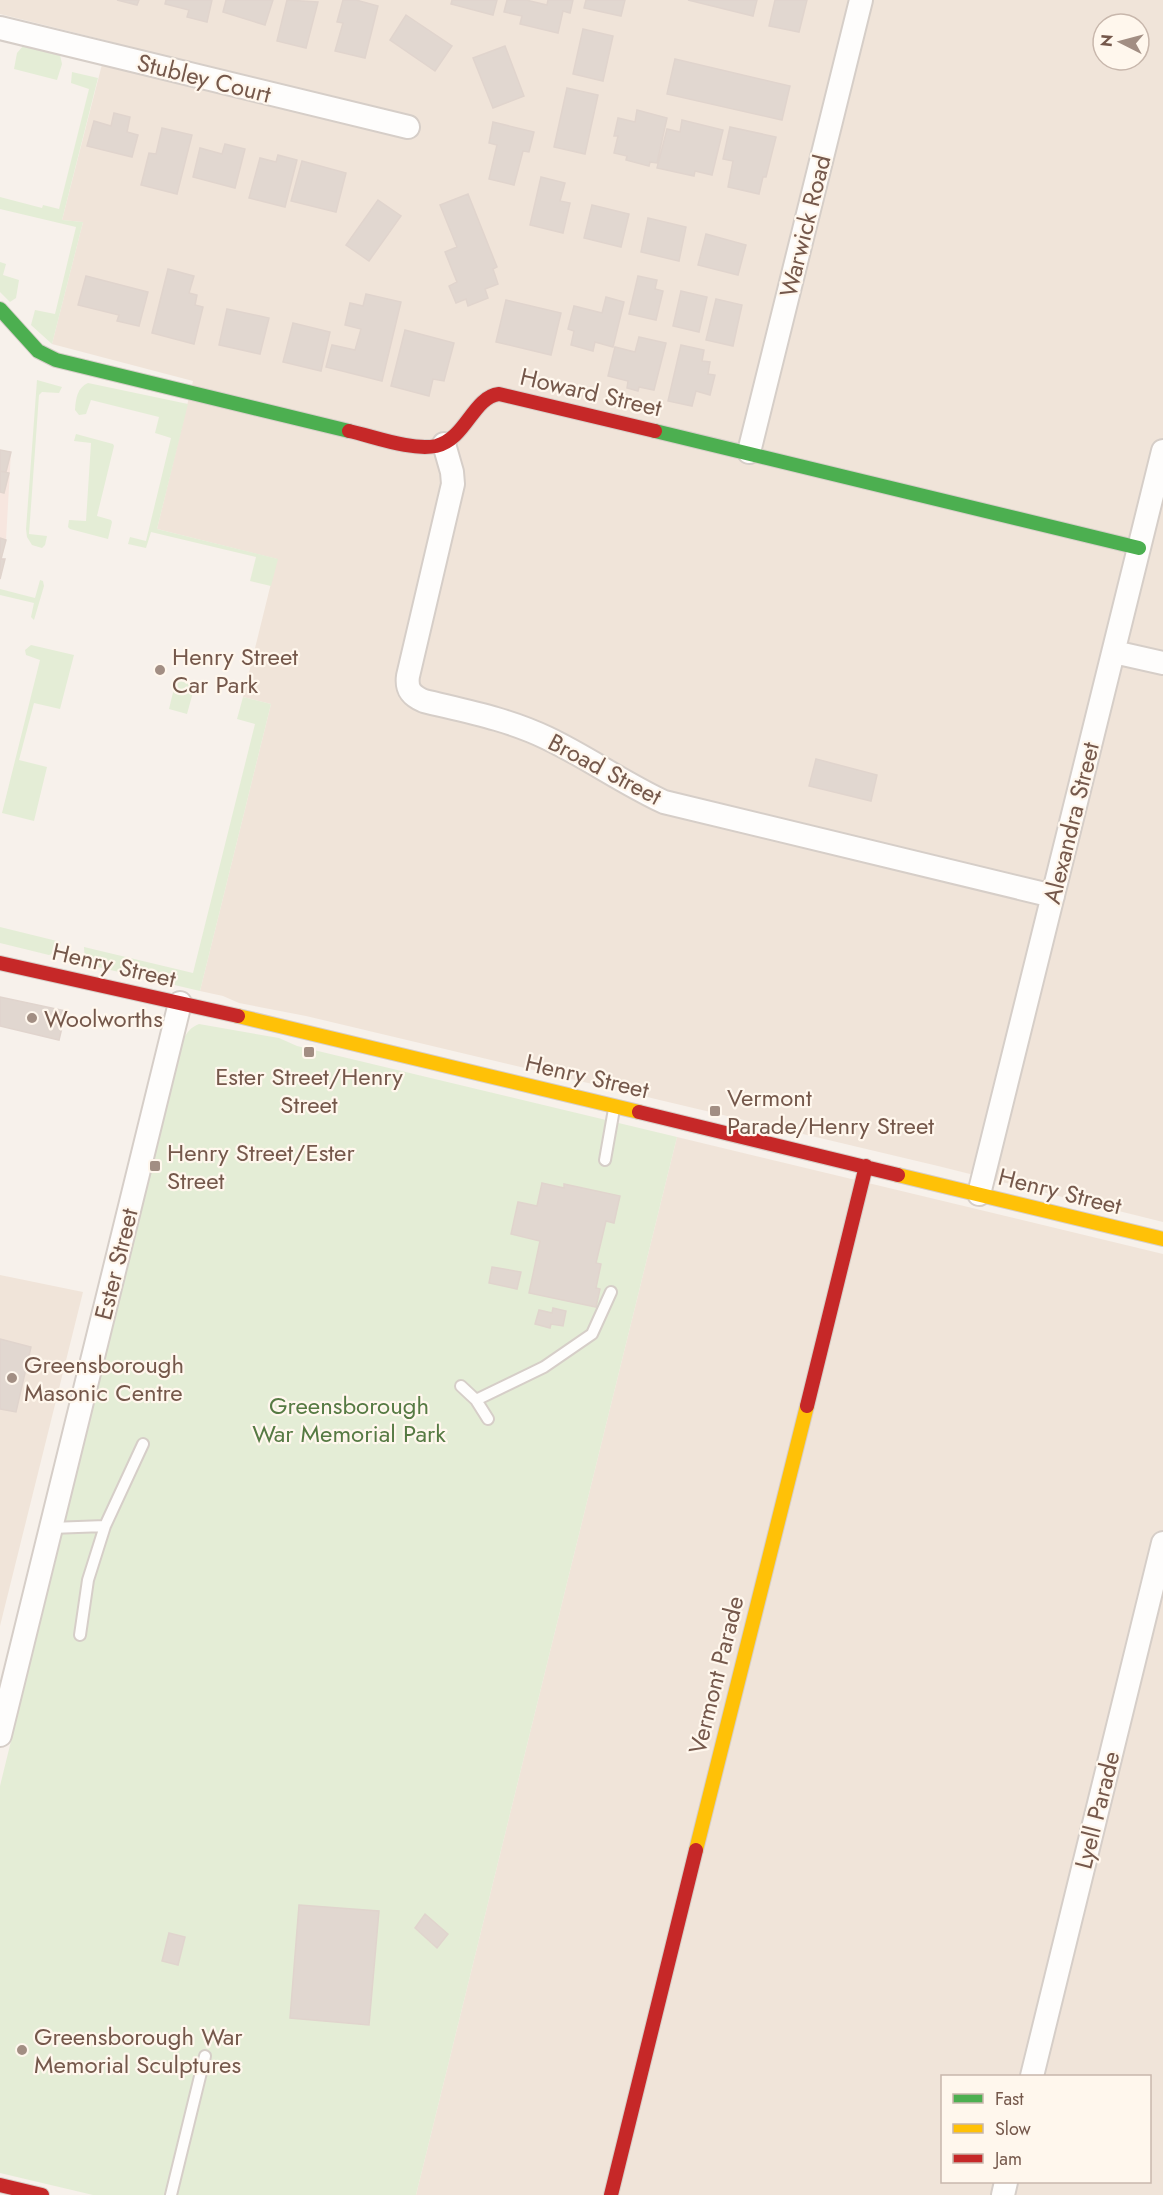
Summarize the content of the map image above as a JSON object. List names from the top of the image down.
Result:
{
  "streets": {
    "street": [
      "Stubley Court",
      "Warwick Road",
      "Howard Street",
      "Broad Street",
      "Alexandra Street",
      "Henry Street",
      "Ester Street",
      "Vermont Parade",
      "Lyell Parade"
    ]
  },
  "crossings": [
    ["Warwick Road", "Howard Street"],
    ["Howard Street", "Broad Street"],
    ["Howard Street", "Alexandra Street"],
    ["Broad Street", "Alexandra Street"],
    ["Alexandra Street", "Henry Street"],
    ["Henry Street", "Ester Street"],
    ["Henry Street", "Vermont Parade"]
  ],
  "parks": ["Greensborough War Memorial Park"],
  "places": {
    "other": [
      "Henry Street Car Park",
      "Woolworths",
      "Greensborough Masonic Centre",
      "Greensborough War Memorial Sculptures"
    ],
    "transit": ["Ester Street/Henry Street", "Vermont Parade/Henry Street", "Henry Street/Ester Street"]
  },
  "legend": ["Fast", "Slow", "Jam"],
  "north": "left"
}
